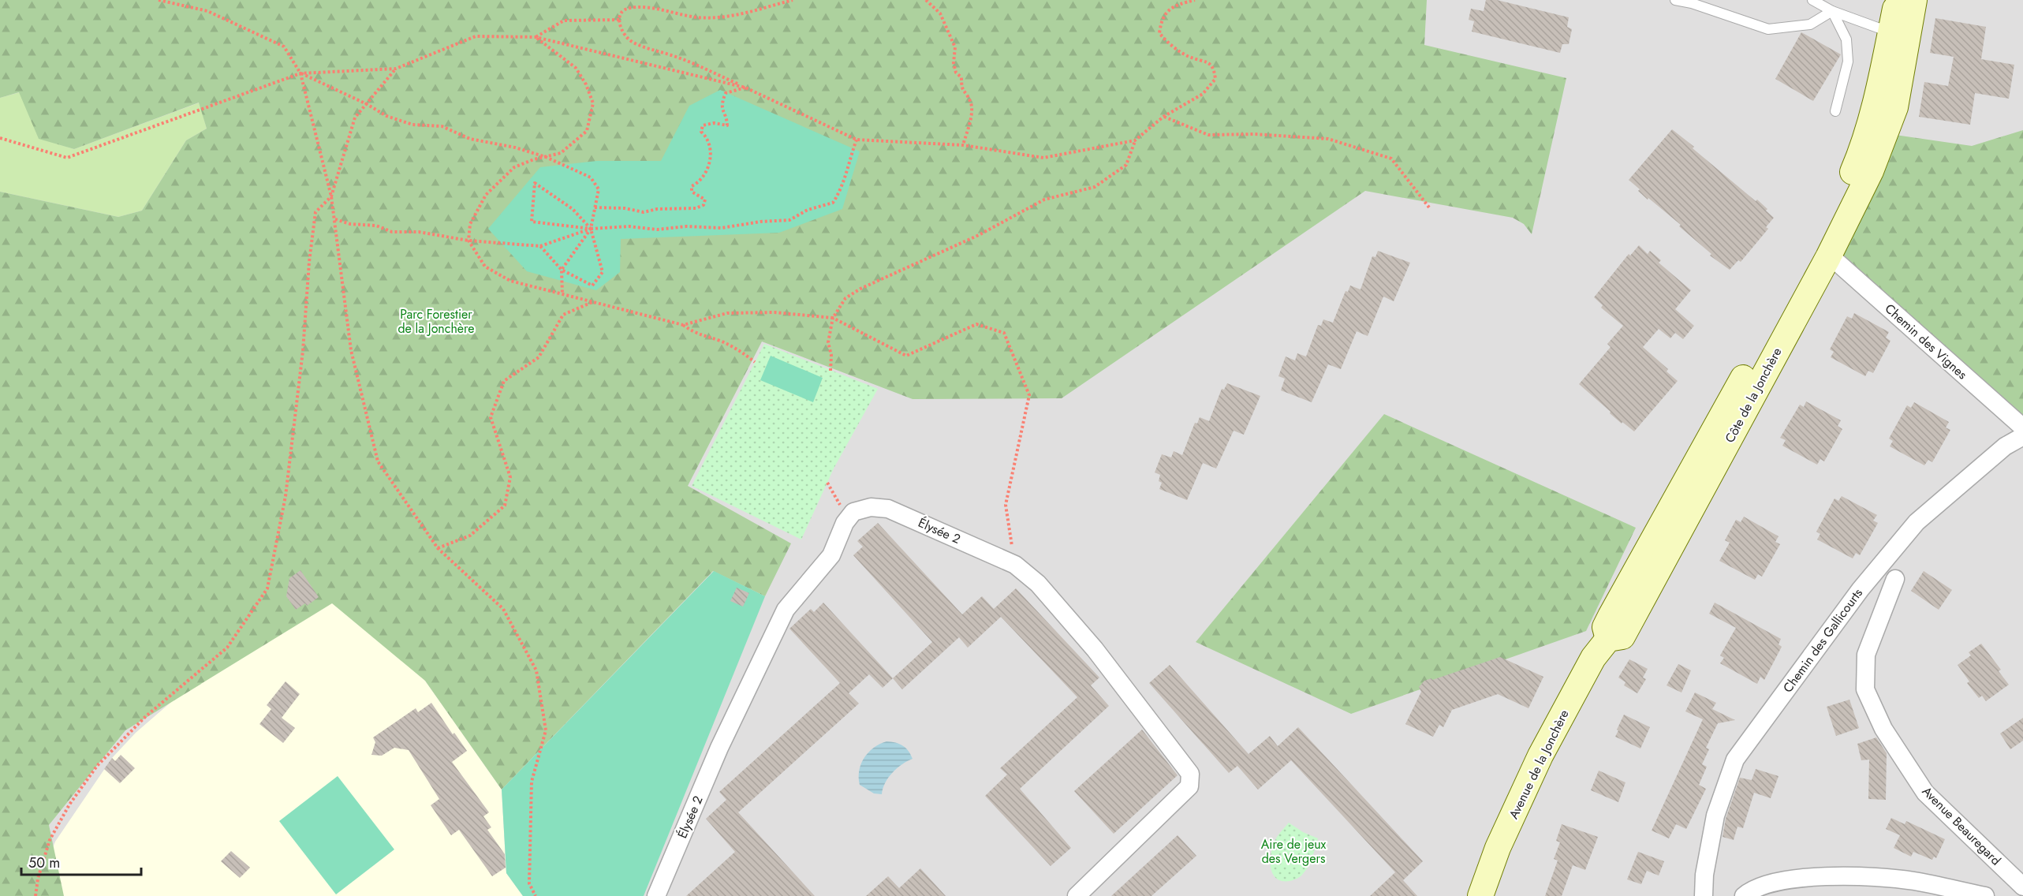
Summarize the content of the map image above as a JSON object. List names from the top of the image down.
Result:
{
  "streets": {
    "street": [
      "Chemin des Vignes",
      "Côte de la Jonchère",
      "Élysée 2",
      "Chemin des Gallicourts",
      "Avenue de la Jonchère",
      "Avenue Beauregard"
    ]
  },
  "crossings": [
    ["Chemin des Vignes", "Côte de la Jonchère"],
    ["Côte de la Jonchère", "Avenue de la Jonchère"]
  ],
  "parks": ["Parc Forestier de la Jonchère", "Aire de jeux des Vergers"],
  "scale_bar": "50 m"
}
